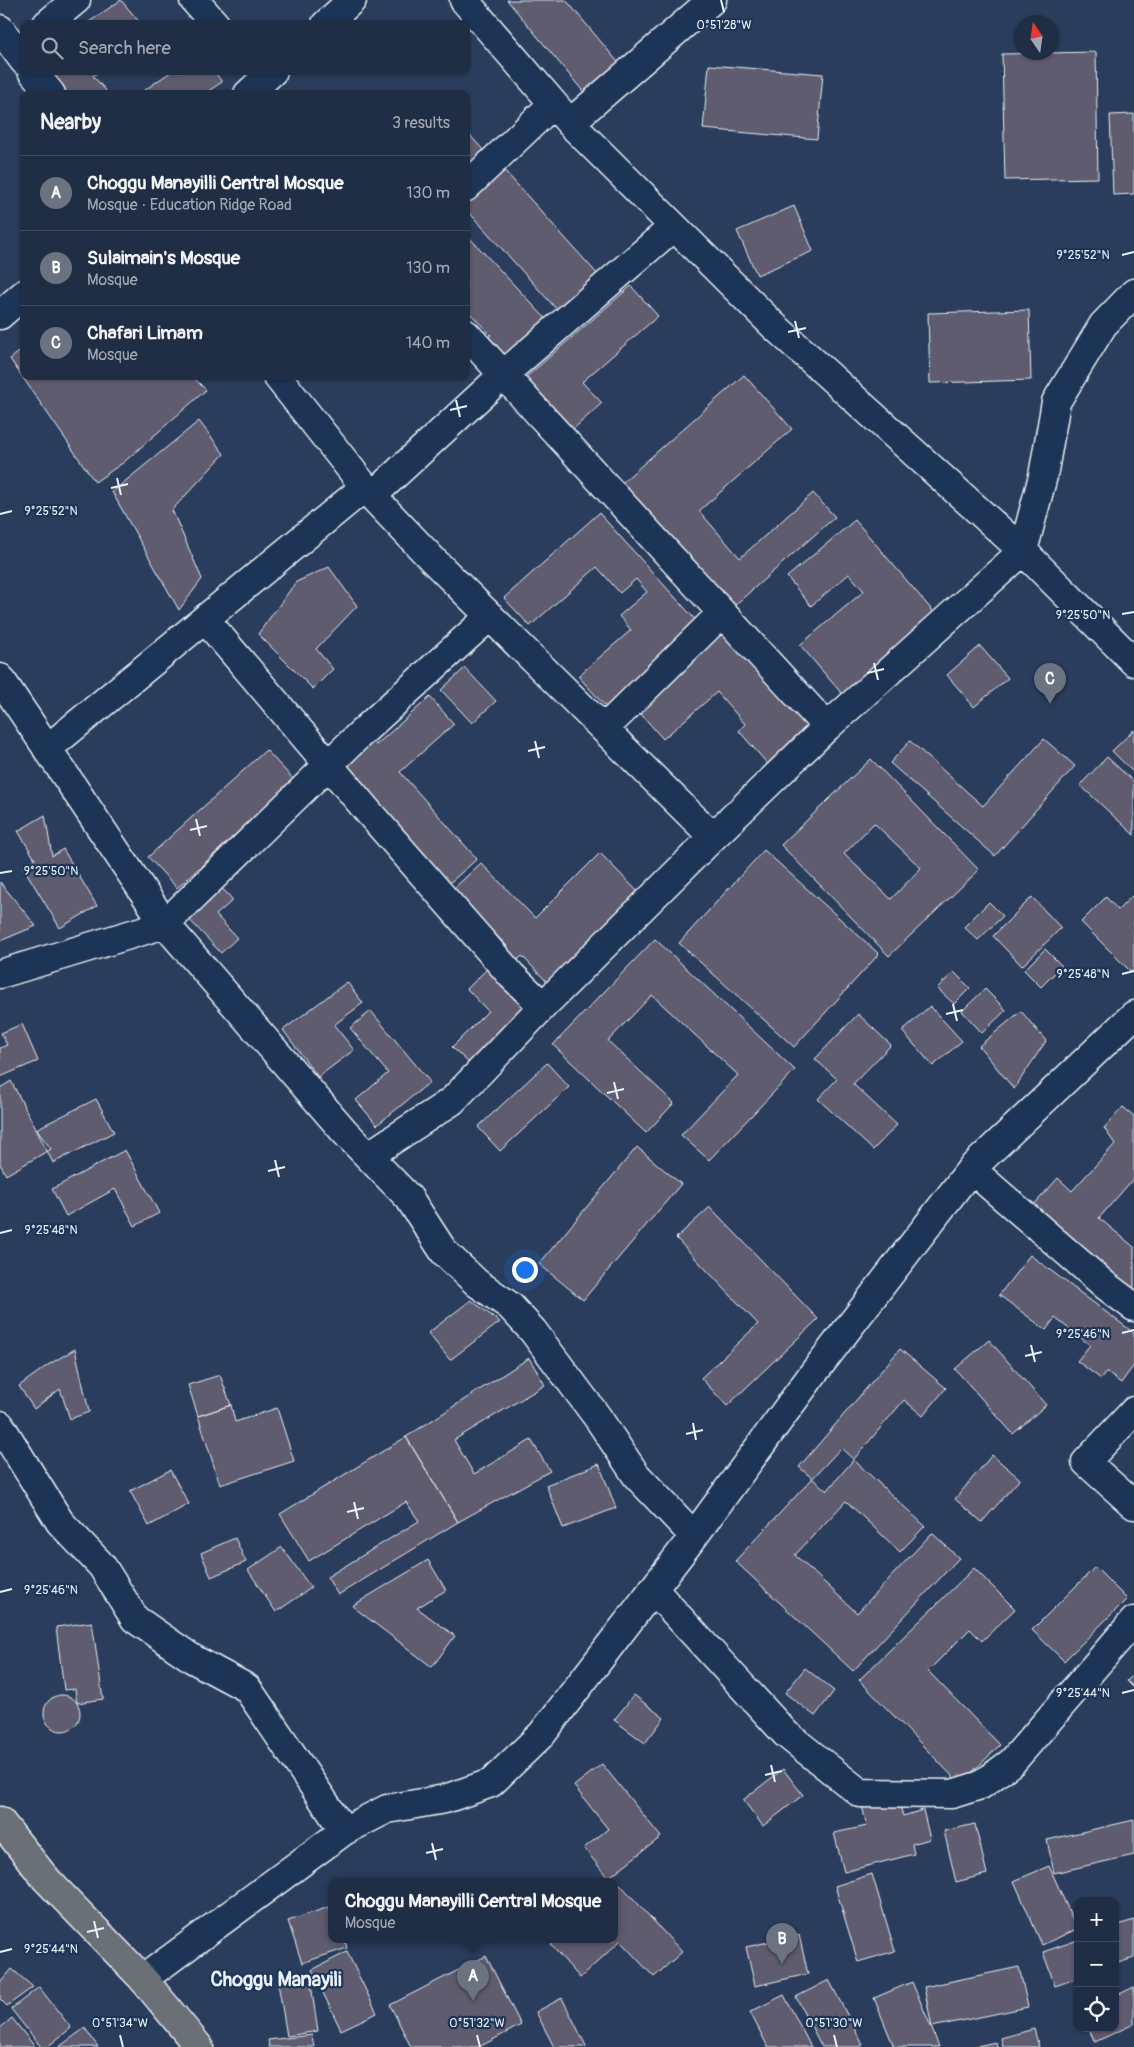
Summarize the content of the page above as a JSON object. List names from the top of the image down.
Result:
{
  "districts": ["Choggu Manayili"],
  "north": "top",
  "page": {
    "search": "Search here",
    "heading": ["Nearby", "3 results"],
    "list": [
      {
        "mark": "A",
        "name": "Choggu Manayilli Central Mosque",
        "note": "Mosque · Education Ridge Road",
        "value": "130 m"
      },
      {
        "mark": "B",
        "name": "Sulaimain's Mosque",
        "note": "Mosque",
        "value": "130 m"
      },
      {
        "mark": "C",
        "name": "Chafari Limam",
        "note": "Mosque",
        "value": "140 m"
      }
    ],
    "pins": ["C", "B", "A"],
    "popup": ["Choggu Manayilli Central Mosque", "Mosque"],
    "map_buttons": ["+", "−"]
  },
  "coordinates": [
    "0°51'28\"W",
    "9°25'52\"N",
    "9°25'50\"N",
    "9°25'48\"N",
    "9°25'46\"N",
    "9°25'44\"N",
    "0°51'34\"W",
    "0°51'32\"W",
    "0°51'30\"W"
  ]
}
